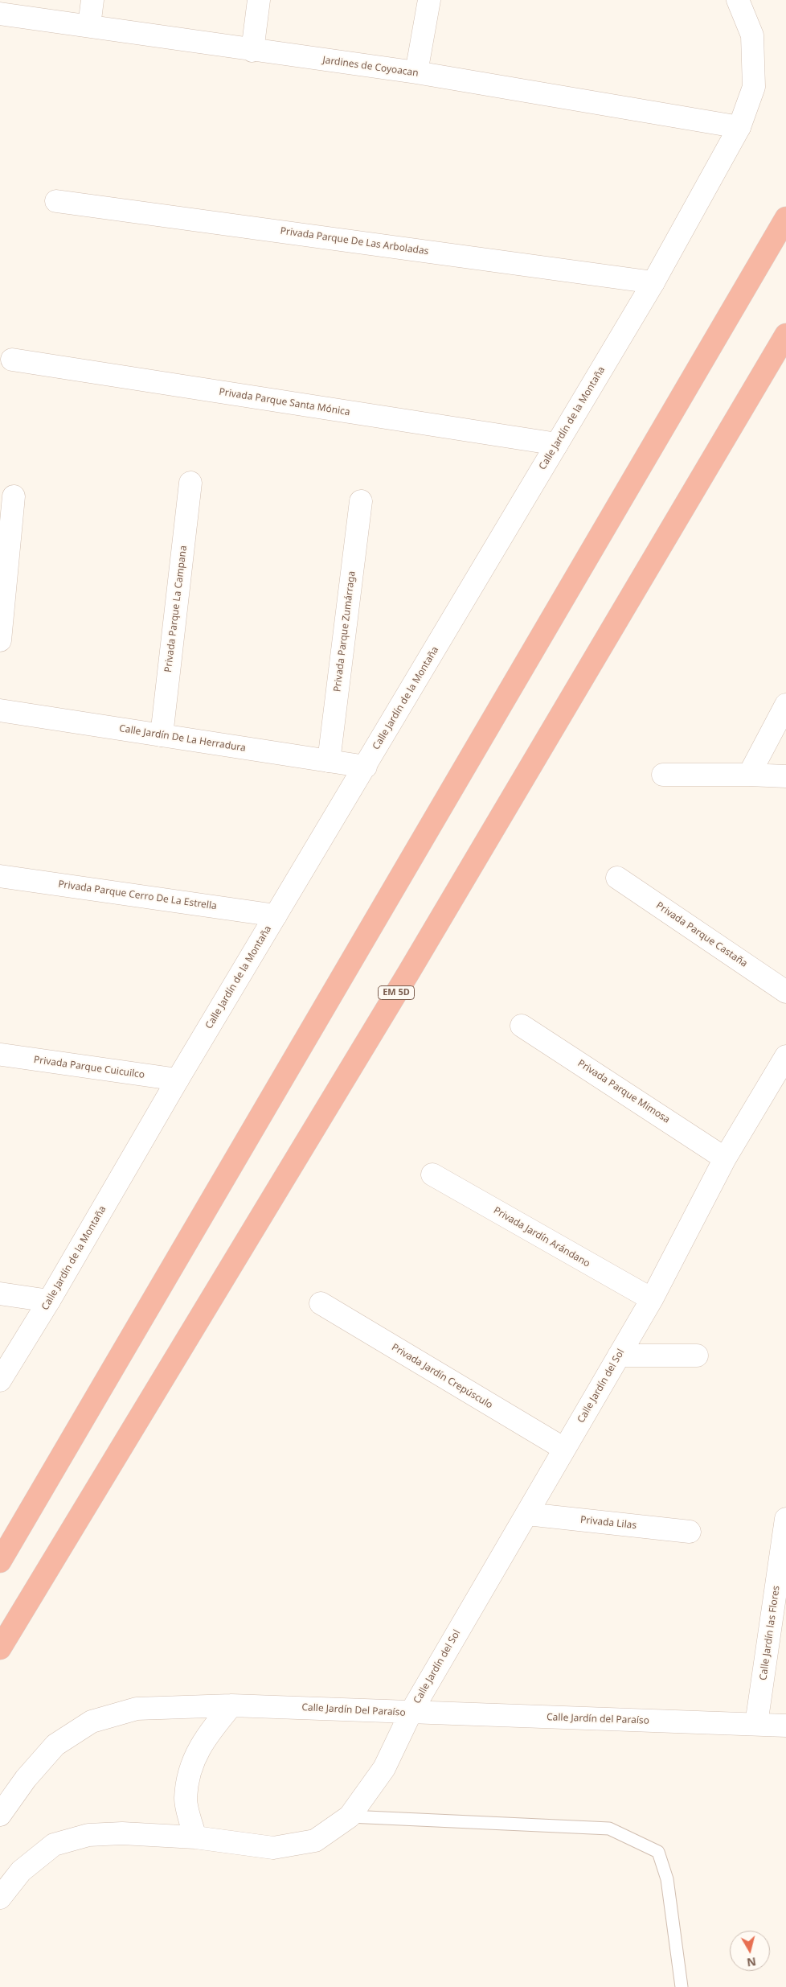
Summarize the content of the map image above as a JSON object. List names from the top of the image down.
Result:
{
  "streets": {
    "highway": ["EM 5D"],
    "street": [
      "Jardines de Coyoacan",
      "Privada Parque De Las Arboladas",
      "Privada Parque Santa Mónica",
      "Calle Jardín de la Montaña",
      "Privada Parque La Campana",
      "Privada Parque Zumárraga",
      "Calle Jardín De La Herradura",
      "Privada Parque Cerro De La Estrella",
      "Privada Parque Castaña",
      "Privada Parque Cuicuilco",
      "Privada Parque Mimosa",
      "Privada Jardín Arándano",
      "Privada Jardín Crepúsculo",
      "Calle Jardín del Sol",
      "Privada Lilas",
      "Calle Jardín las Flores",
      "Calle Jardín Del Paraíso",
      "Calle Jardín del Paraíso"
    ]
  },
  "crossings": [
    ["Jardines de Coyoacan", "Calle Jardín de la Montaña"],
    ["Privada Parque De Las Arboladas", "Calle Jardín de la Montaña"],
    ["Privada Parque Santa Mónica", "Calle Jardín de la Montaña"],
    ["Calle Jardín de la Montaña", "Calle Jardín De La Herradura"],
    ["Calle Jardín de la Montaña", "Privada Parque Cerro De La Estrella"],
    ["Calle Jardín de la Montaña", "Privada Parque Cuicuilco"],
    ["Privada Parque La Campana", "Calle Jardín De La Herradura"],
    ["Privada Parque Zumárraga", "Calle Jardín De La Herradura"],
    ["Privada Parque Mimosa", "Calle Jardín del Sol"],
    ["Privada Jardín Arándano", "Calle Jardín del Sol"],
    ["Privada Jardín Crepúsculo", "Calle Jardín del Sol"],
    ["Calle Jardín del Sol", "Privada Lilas"],
    ["Calle Jardín del Sol", "Calle Jardín Del Paraíso"],
    ["Calle Jardín del Sol", "Calle Jardín del Paraíso"],
    ["Calle Jardín las Flores", "Calle Jardín del Paraíso"],
    ["Calle Jardín Del Paraíso", "Calle Jardín del Paraíso"]
  ],
  "north": "bottom"
}
